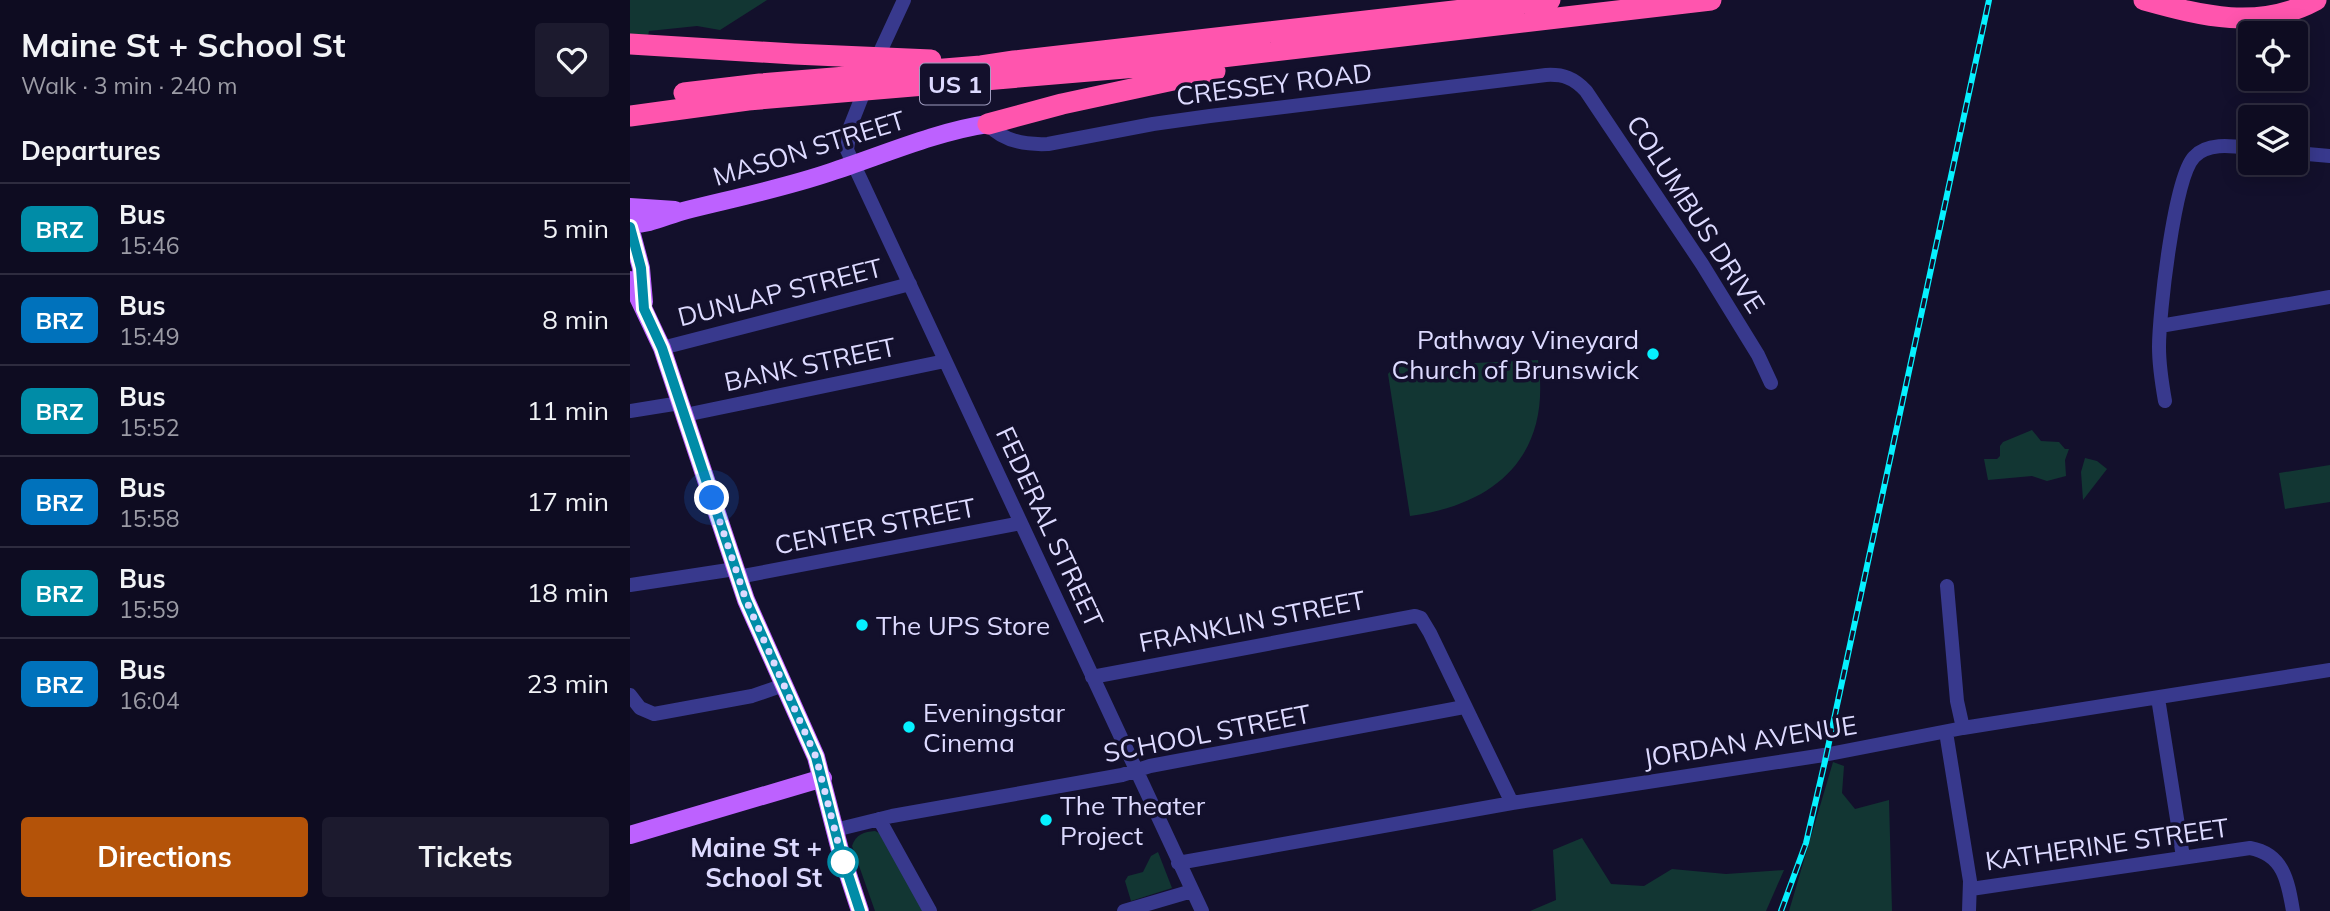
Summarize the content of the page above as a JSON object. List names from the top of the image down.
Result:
{
  "streets": {
    "highway": ["US 1"],
    "main road": ["MASON STREET"],
    "street": [
      "CRESSEY ROAD",
      "COLUMBUS DRIVE",
      "DUNLAP STREET",
      "BANK STREET",
      "CENTER STREET",
      "FEDERAL STREET",
      "FRANKLIN STREET",
      "SCHOOL STREET",
      "JORDAN AVENUE",
      "KATHERINE STREET"
    ]
  },
  "crossings": [
    ["CRESSEY ROAD", "MASON STREET"],
    ["CRESSEY ROAD", "COLUMBUS DRIVE"],
    ["MASON STREET", "FEDERAL STREET"],
    ["DUNLAP STREET", "FEDERAL STREET"],
    ["BANK STREET", "FEDERAL STREET"],
    ["CENTER STREET", "FEDERAL STREET"],
    ["FEDERAL STREET", "FRANKLIN STREET"],
    ["FEDERAL STREET", "SCHOOL STREET"],
    ["FEDERAL STREET", "JORDAN AVENUE"],
    ["FRANKLIN STREET", "SCHOOL STREET"]
  ],
  "places": [
    "Pathway Vineyard Church of Brunswick",
    "The UPS Store",
    "Eveningstar Cinema",
    "The Theater Project",
    "Maine St + School St"
  ],
  "lines": ["bus line BRZ"],
  "page": {
    "heading": [
      ["Maine St + School St", "Walk · 3 min · 240 m"],
      "Departures"
    ],
    "list": [
      {
        "mark": "BRZ",
        "name": "Bus",
        "note": "15:46",
        "value": "5 min"
      },
      {
        "mark": "BRZ",
        "name": "Bus",
        "note": "15:49",
        "value": "8 min"
      },
      {
        "mark": "BRZ",
        "name": "Bus",
        "note": "15:52",
        "value": "11 min"
      },
      {
        "mark": "BRZ",
        "name": "Bus",
        "note": "15:58",
        "value": "17 min"
      },
      {
        "mark": "BRZ",
        "name": "Bus",
        "note": "15:59",
        "value": "18 min"
      },
      {
        "mark": "BRZ",
        "name": "Bus",
        "note": "16:04",
        "value": "23 min"
      }
    ],
    "buttons": ["Directions", "Tickets"]
  }
}
